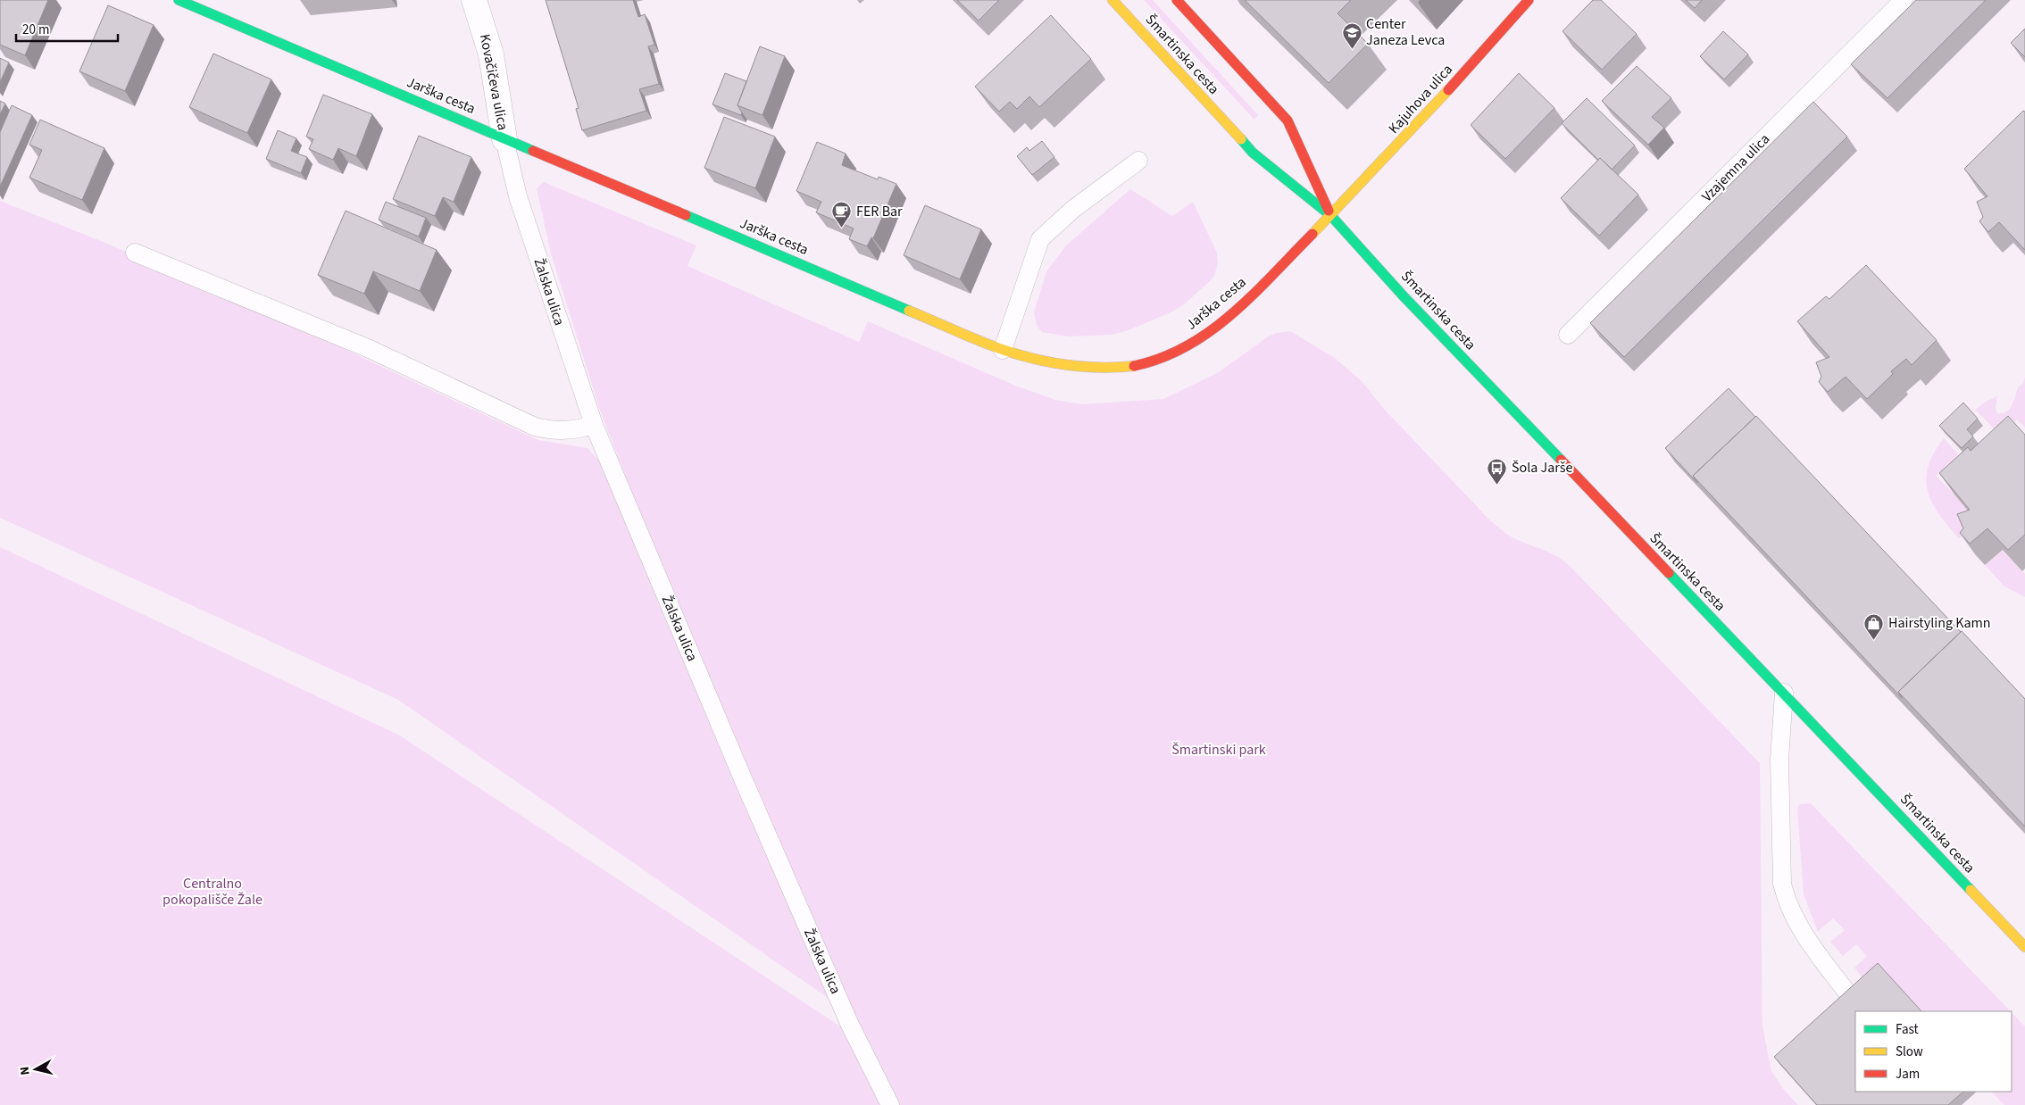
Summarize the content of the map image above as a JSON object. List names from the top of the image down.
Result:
{
  "streets": {
    "main road": ["Šmartinska cesta", "Jarška cesta", "Kajuhova ulica"],
    "street": ["Kovačičeva ulica"],
    "lane": ["Vzajemna ulica", "Žalska ulica"]
  },
  "crossings": [
    ["Šmartinska cesta", "Jarška cesta"],
    ["Šmartinska cesta", "Kajuhova ulica"],
    ["Kovačičeva ulica", "Jarška cesta"],
    ["Kovačičeva ulica", "Žalska ulica"],
    ["Jarška cesta", "Kajuhova ulica"],
    ["Jarška cesta", "Žalska ulica"]
  ],
  "parks": ["Šmartinski park", "Centralno pokopališče Žale"],
  "places": {
    "school or university": ["Center Janeza Levca"],
    "cafe": ["FER Bar"],
    "bus stop": ["Šola Jarše"],
    "shop": ["Hairstyling Kamn"]
  },
  "legend": ["Fast", "Slow", "Jam"],
  "scale_bar": "20 m",
  "north": "left"
}
